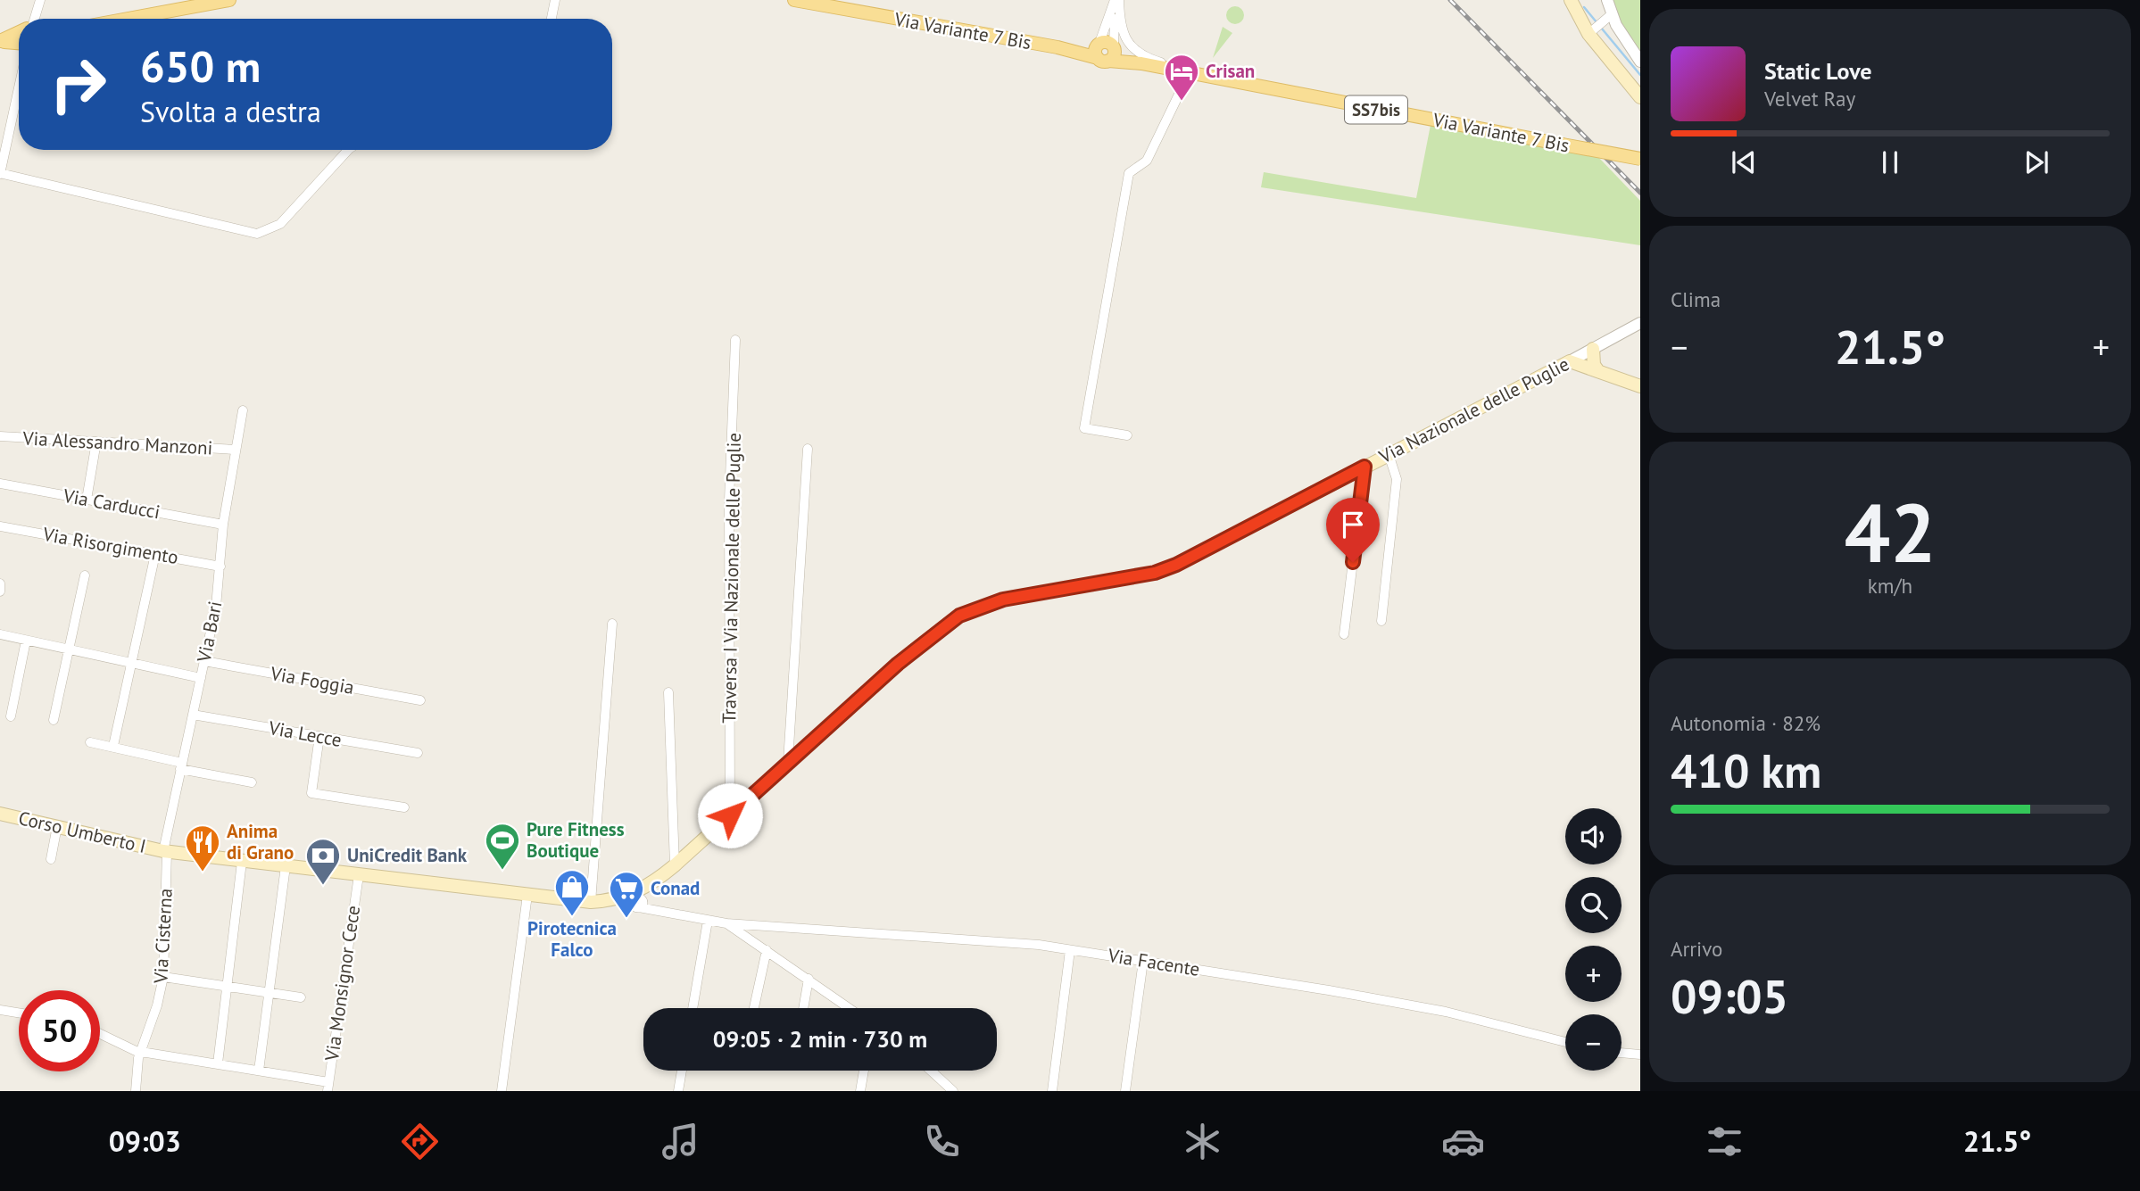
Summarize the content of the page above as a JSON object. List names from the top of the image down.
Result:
{
  "streets": {
    "main road": [
      "Via Variante 7 Bis",
      "SS7bis",
      "Via Nazionale delle Puglie",
      "Corso Umberto I"
    ],
    "street": [
      "Via Alessandro Manzoni",
      "Via Carducci",
      "Via Risorgimento",
      "Traversa I Via Nazionale delle Puglie",
      "Via Bari",
      "Via Foggia",
      "Via Lecce",
      "Via Cisterna",
      "Via Facente",
      "Via Monsignor Cece"
    ]
  },
  "crossings": [
    ["Via Variante 7 Bis", "SS7bis"],
    ["Via Nazionale delle Puglie", "Traversa I Via Nazionale delle Puglie"],
    ["Via Nazionale delle Puglie", "Via Bari"],
    ["Via Nazionale delle Puglie", "Corso Umberto I"],
    ["Via Nazionale delle Puglie", "Via Cisterna"],
    ["Via Nazionale delle Puglie", "Via Facente"],
    ["Via Nazionale delle Puglie", "Via Monsignor Cece"],
    ["Via Alessandro Manzoni", "Via Bari"],
    ["Via Carducci", "Via Bari"],
    ["Via Risorgimento", "Via Bari"],
    ["Via Bari", "Via Foggia"],
    ["Via Bari", "Via Lecce"],
    ["Via Bari", "Corso Umberto I"],
    ["Via Bari", "Via Cisterna"],
    ["Corso Umberto I", "Via Cisterna"]
  ],
  "places": {
    "hotel": ["Crisan"],
    "sports": ["Pure Fitness Boutique"],
    "restaurant": ["Anima di Grano"],
    "bank": ["UniCredit Bank"],
    "shop": ["Pirotecnica Falco"],
    "supermarket": ["Conad"]
  },
  "page": {
    "turn": ["650 m", "Svolta a destra"],
    "song": ["Static Love", "Velvet Ray"],
    "tile": [
      "Clima",
      ["42", "km/h"],
      ["Autonomia · 82%", "410 km"],
      ["Arrivo", "09:05"]
    ],
    "heat": ["−", "21.5°", "+"],
    "map_buttons": ["+", "−"],
    "limit": "50",
    "trip": "09:05 · 2 min · 730 m",
    "tabs": ["09:03", "21.5°"]
  }
}
